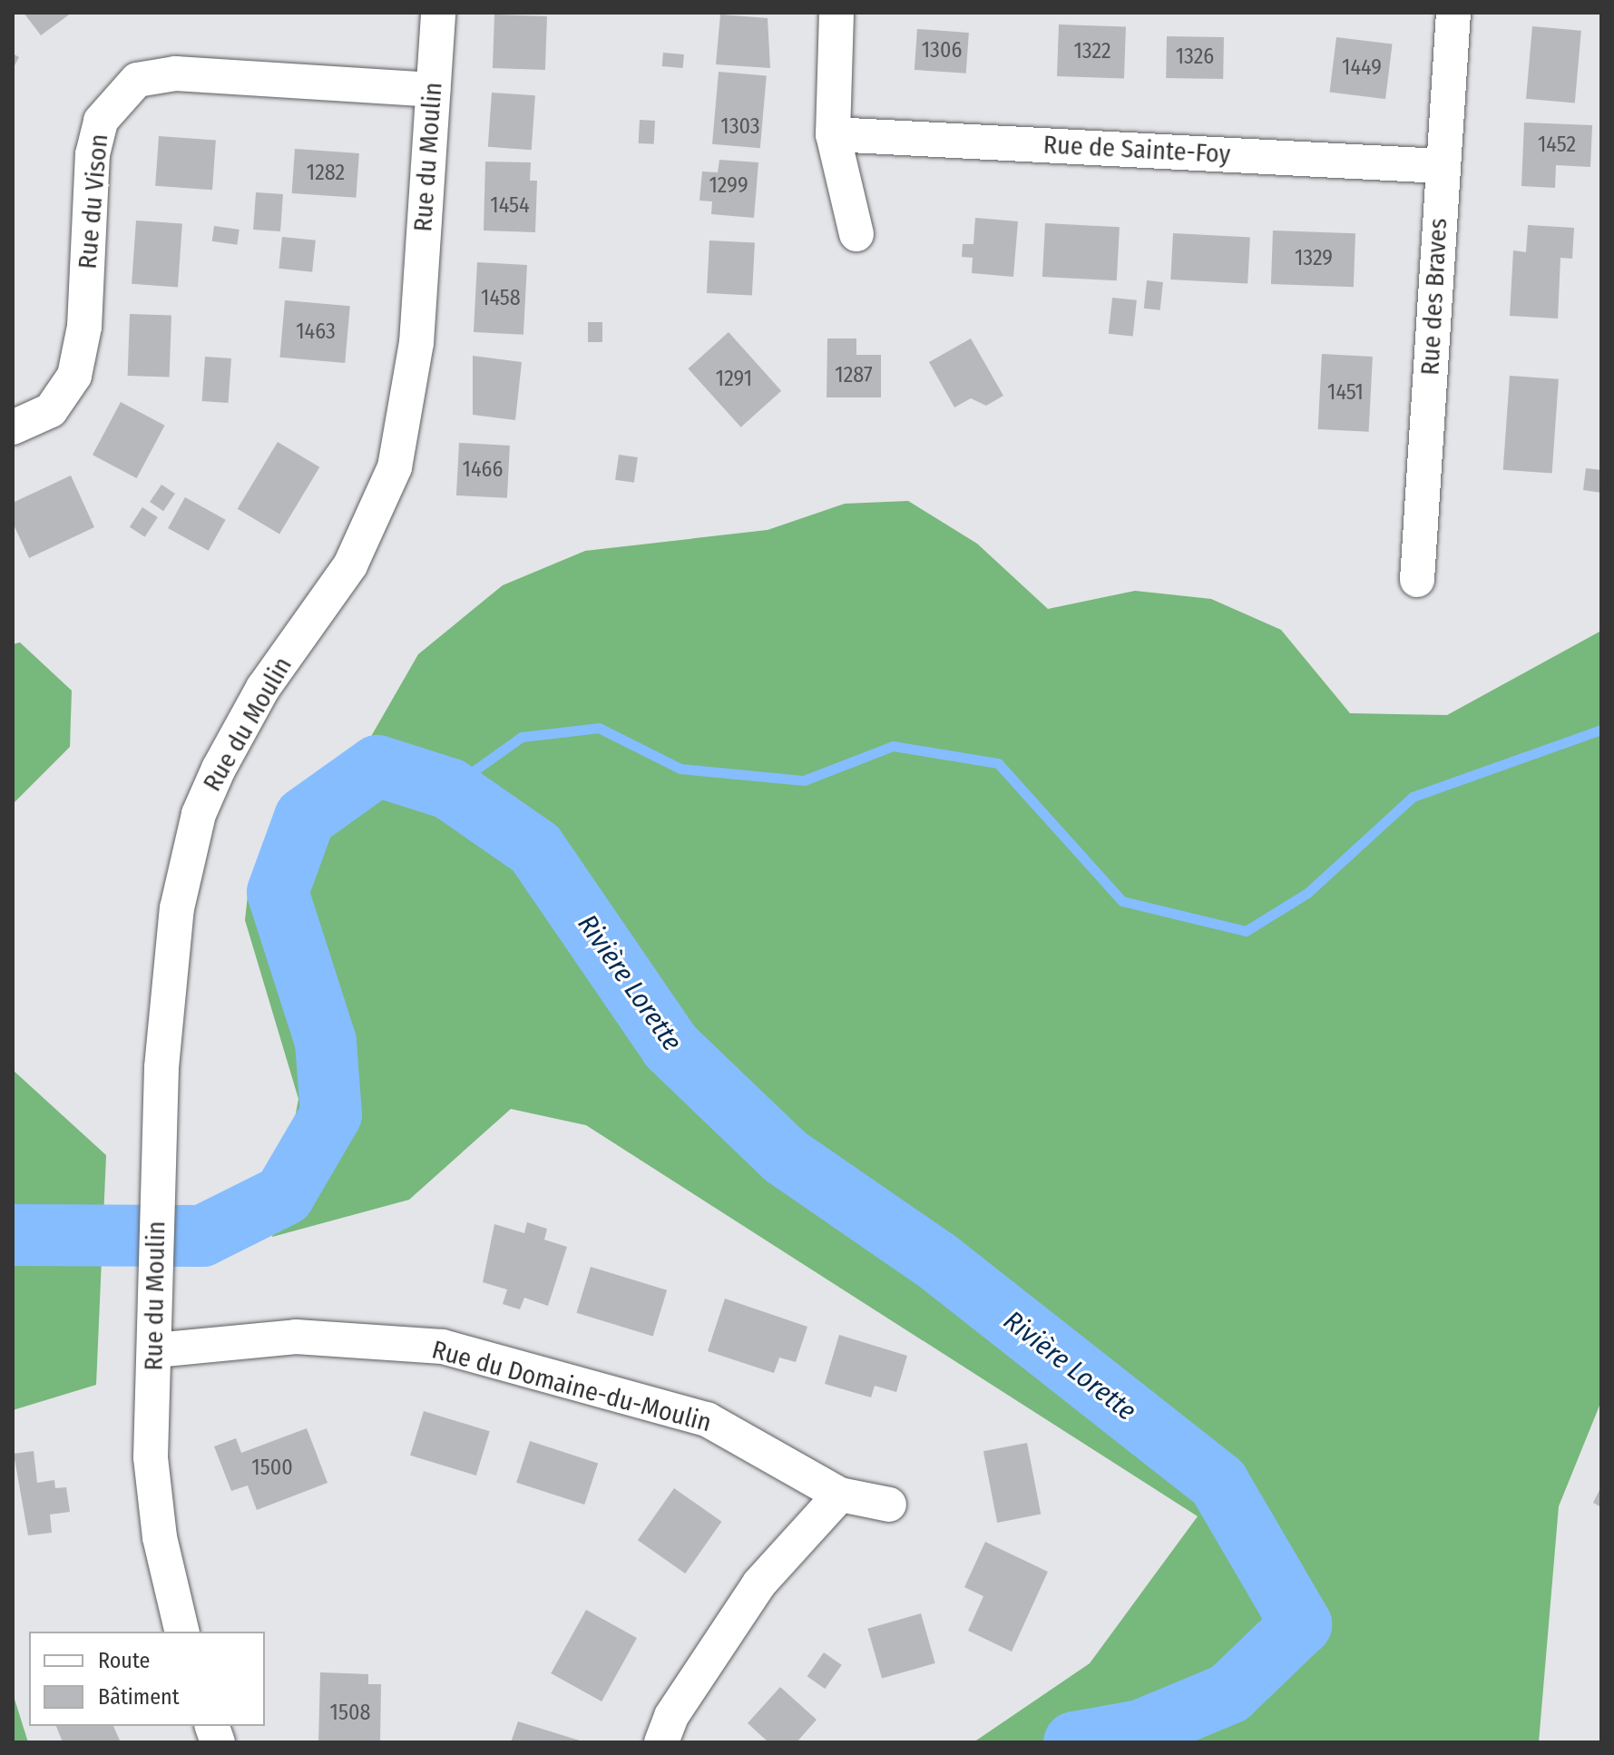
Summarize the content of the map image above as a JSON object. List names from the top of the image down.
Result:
{
  "streets": {
    "street": [
      "Rue de Sainte-Foy",
      "Rue du Moulin",
      "Rue du Vison",
      "Rue des Braves",
      "Rue du Domaine-du-Moulin"
    ]
  },
  "crossings": [
    ["Rue de Sainte-Foy", "Rue des Braves"],
    ["Rue du Moulin", "Rue du Vison"],
    ["Rue du Moulin", "Rue du Domaine-du-Moulin"]
  ],
  "water": ["Rivière Lorette"],
  "house_numbers": [
    "1306",
    "1322",
    "1326",
    "1449",
    "1303",
    "1452",
    "1282",
    "1299",
    "1454",
    "1329",
    "1458",
    "1463",
    "1287",
    "1291",
    "1451",
    "1466",
    "1500",
    "1508"
  ],
  "legend": ["Route", "Bâtiment"]
}
